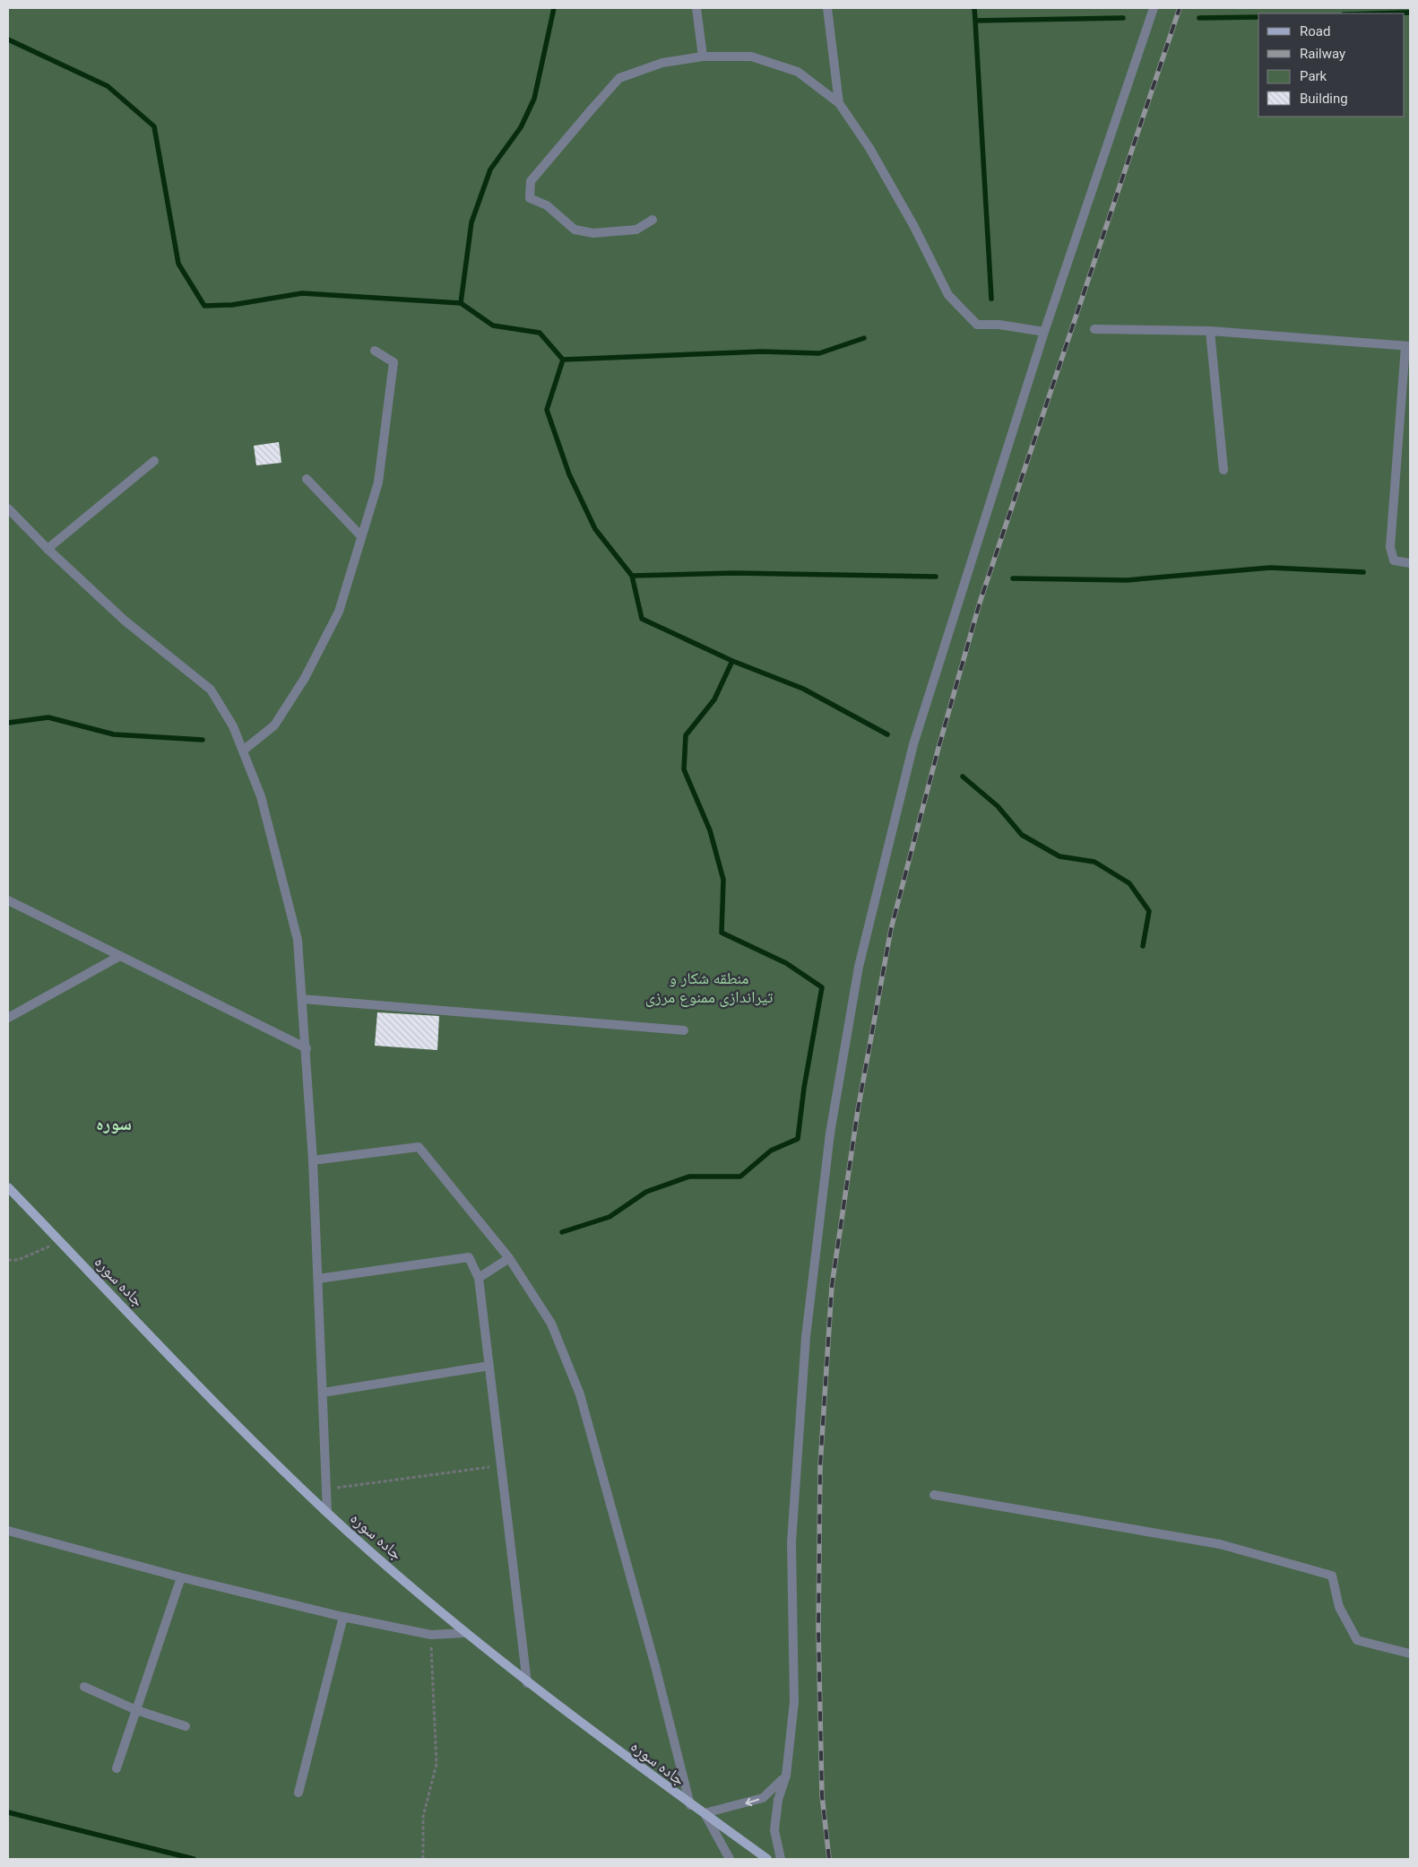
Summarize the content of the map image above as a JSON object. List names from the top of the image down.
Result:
{
  "streets": {
    "main road": ["جاده سوره"]
  },
  "districts": ["سوره"],
  "parks": ["منطقه شکار و تیراندازی ممنوع مرزی"],
  "legend": [
    "Road",
    "Railway",
    "Park",
    "Building"
  ]
}
